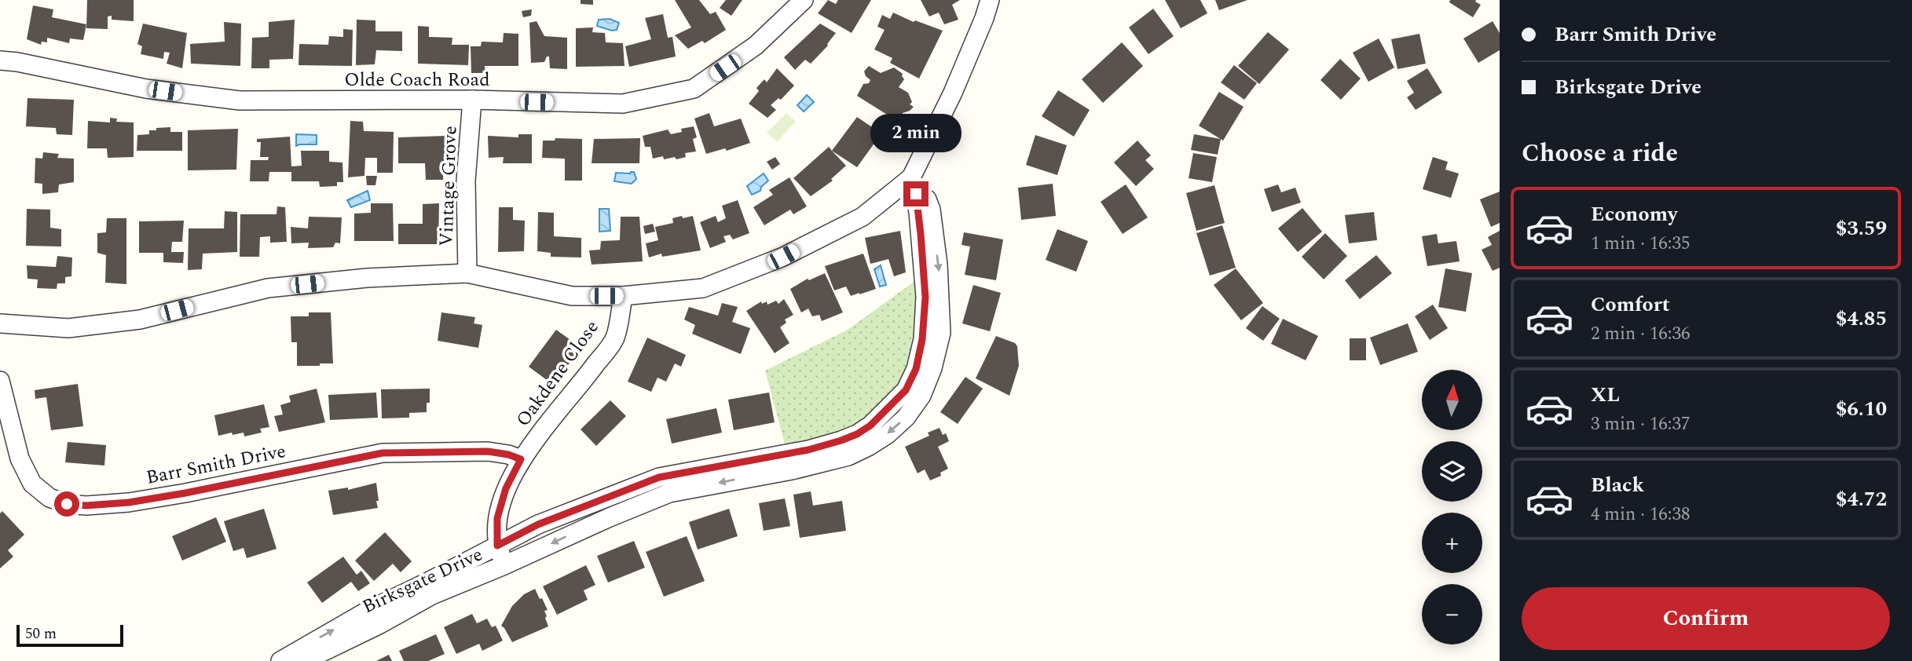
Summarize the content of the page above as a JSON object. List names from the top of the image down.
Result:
{
  "streets": {
    "street": [
      "Olde Coach Road",
      "Vintage Grove",
      "Oakdene Close",
      "Barr Smith Drive",
      "Birksgate Drive"
    ]
  },
  "crossings": [
    ["Olde Coach Road", "Vintage Grove"],
    ["Oakdene Close", "Barr Smith Drive"],
    ["Oakdene Close", "Birksgate Drive"]
  ],
  "scale_bar": "50 m",
  "north": "top",
  "page": {
    "banner": ["Barr Smith Drive", "Birksgate Drive"],
    "bubble": "2 min",
    "heading": "Choose a ride",
    "list": [
      {
        "name": "Economy",
        "note": "1 min · 16:35",
        "value": "$3.59"
      },
      {
        "name": "Comfort",
        "note": "2 min · 16:36",
        "value": "$4.85"
      },
      {
        "name": "XL",
        "note": "3 min · 16:37",
        "value": "$6.10"
      },
      {
        "name": "Black",
        "note": "4 min · 16:38",
        "value": "$4.72"
      }
    ],
    "map_buttons": ["+", "−"],
    "buttons": "Confirm",
    "scale": "50 m"
  }
}
